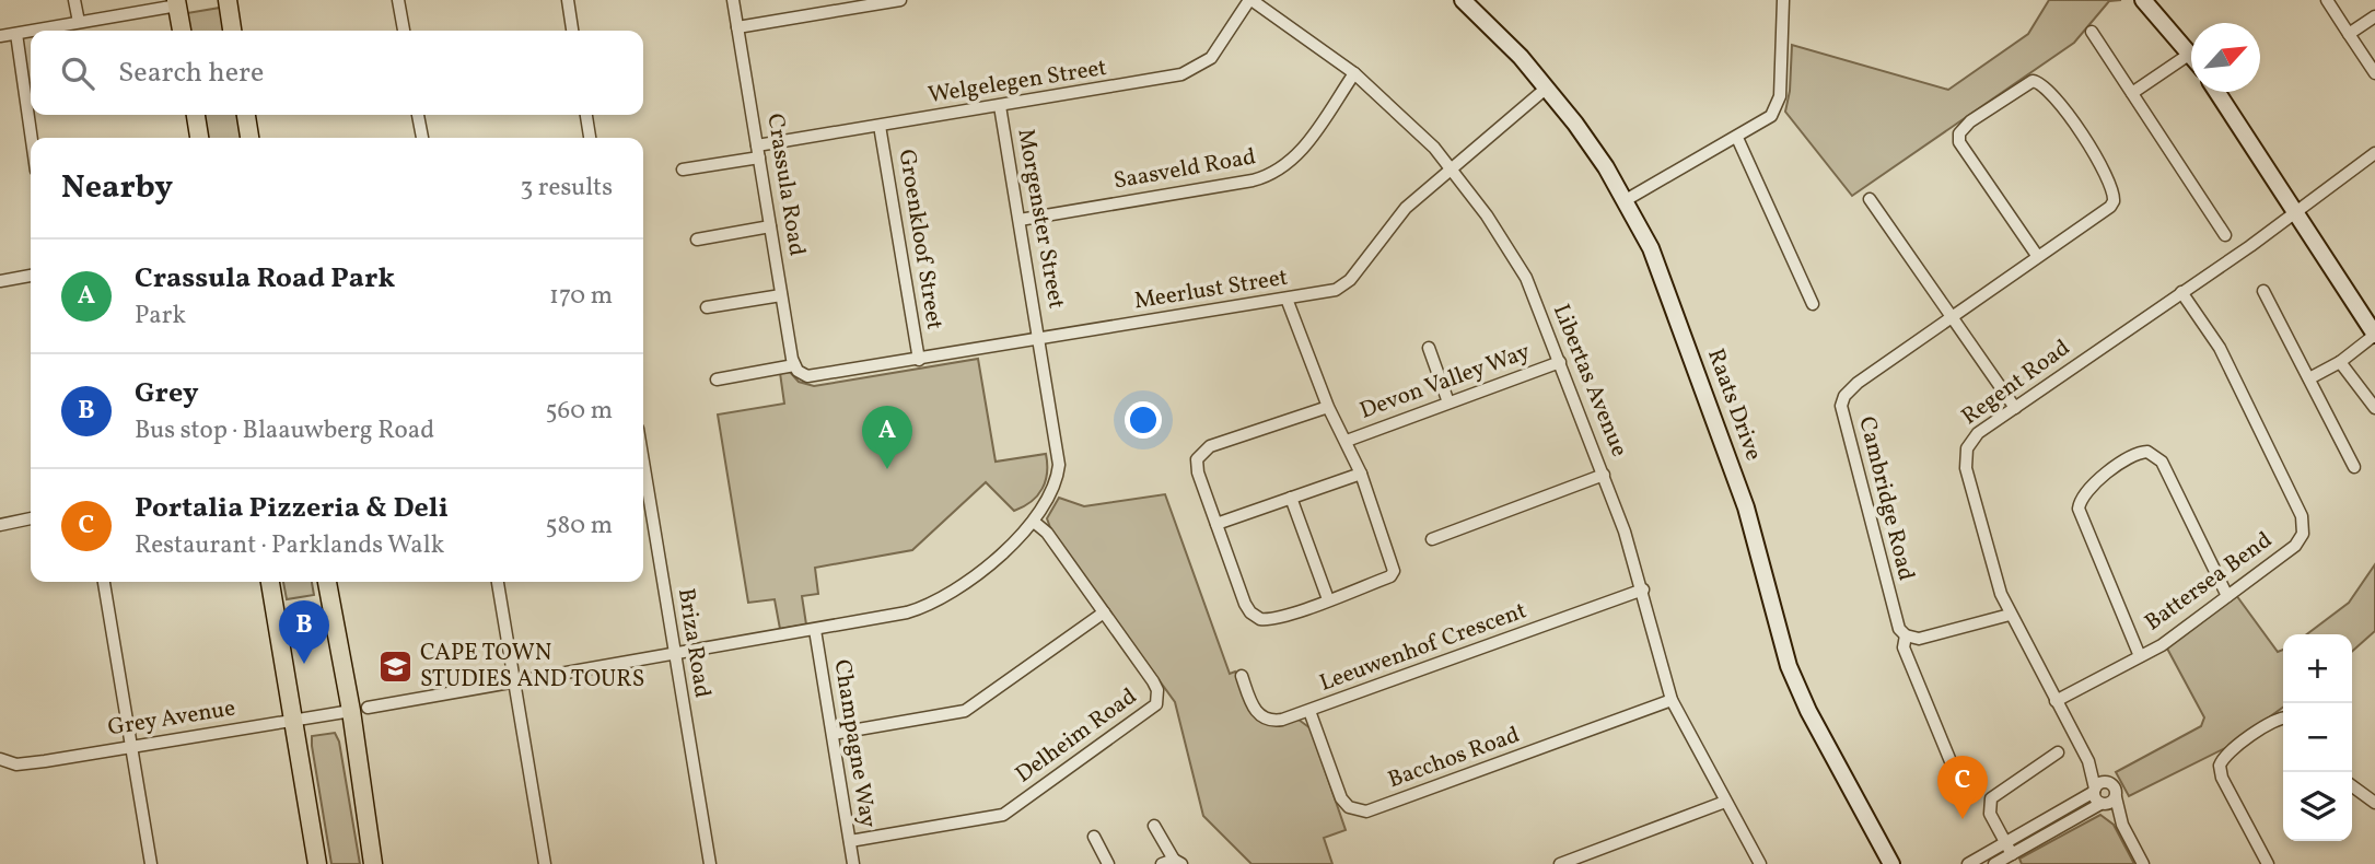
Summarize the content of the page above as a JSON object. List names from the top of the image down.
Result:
{
  "streets": {
    "street": [
      "Welgelegen Street",
      "Saasveld Road",
      "Crassula Road",
      "Morgenster Street",
      "Groenkloof Street",
      "Meerlust Street",
      "Libertas Avenue",
      "Devon Valley Way",
      "Regent Road",
      "Raats Drive",
      "Cambridge Road",
      "Battersea Bend",
      "Briza Road",
      "Leeuwenhof Crescent",
      "Grey Avenue",
      "Delheim Road",
      "Champagne Way",
      "Bacchos Road"
    ]
  },
  "crossings": [
    ["Welgelegen Street", "Crassula Road"],
    ["Welgelegen Street", "Morgenster Street"],
    ["Welgelegen Street", "Groenkloof Street"],
    ["Welgelegen Street", "Libertas Avenue"],
    ["Saasveld Road", "Morgenster Street"],
    ["Saasveld Road", "Libertas Avenue"],
    ["Crassula Road", "Meerlust Street"],
    ["Morgenster Street", "Meerlust Street"],
    ["Morgenster Street", "Grey Avenue"],
    ["Morgenster Street", "Delheim Road"],
    ["Groenkloof Street", "Meerlust Street"],
    ["Meerlust Street", "Libertas Avenue"],
    ["Meerlust Street", "Raats Drive"],
    ["Libertas Avenue", "Devon Valley Way"],
    ["Libertas Avenue", "Leeuwenhof Crescent"],
    ["Libertas Avenue", "Bacchos Road"],
    ["Regent Road", "Battersea Bend"],
    ["Briza Road", "Grey Avenue"],
    ["Leeuwenhof Crescent", "Bacchos Road"],
    ["Grey Avenue", "Delheim Road"],
    ["Grey Avenue", "Champagne Way"],
    ["Delheim Road", "Champagne Way"]
  ],
  "places": {
    "school or university": ["CAPE TOWN STUDIES AND TOURS"]
  },
  "north": "top right",
  "page": {
    "search": "Search here",
    "heading": ["Nearby", "3 results"],
    "list": [
      {
        "mark": "A",
        "name": "Crassula Road Park",
        "note": "Park",
        "value": "170 m"
      },
      {
        "mark": "B",
        "name": "Grey",
        "note": "Bus stop · Blaauwberg Road",
        "value": "560 m"
      },
      {
        "mark": "C",
        "name": "Portalia Pizzeria & Deli",
        "note": "Restaurant · Parklands Walk",
        "value": "580 m"
      }
    ],
    "pins": ["A", "B", "C"],
    "map_buttons": ["+", "−"]
  }
}
